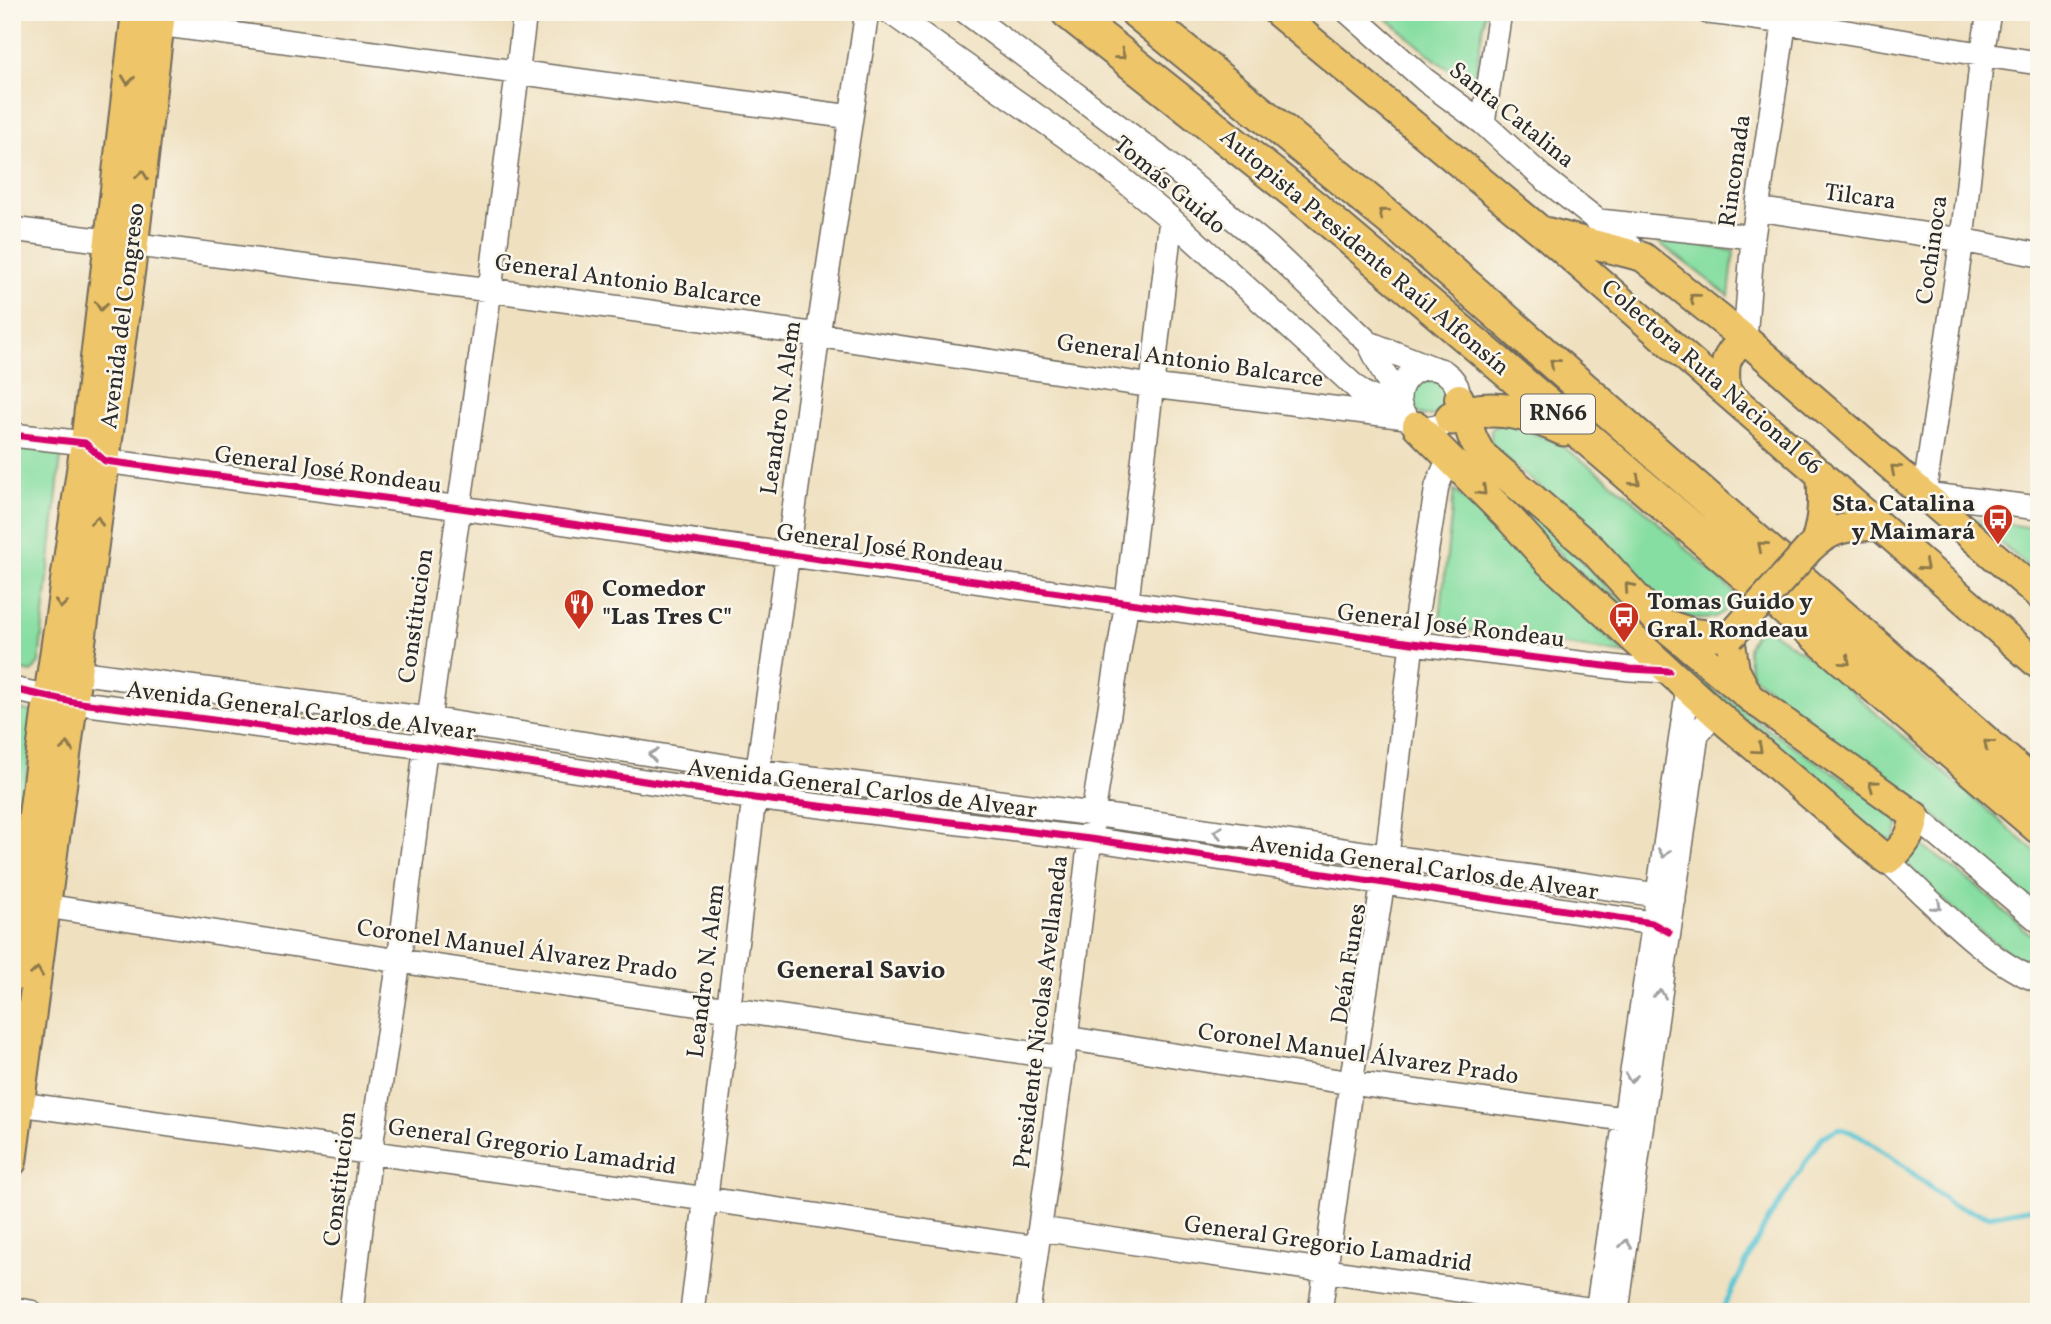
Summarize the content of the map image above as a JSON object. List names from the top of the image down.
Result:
{
  "streets": {
    "highway": ["Autopista Presidente Raúl Alfonsín", "RN66"],
    "main road": ["Avenida del Congreso", "Colectora Ruta Nacional 66"],
    "street": [
      "Santa Catalina",
      "Rinconada",
      "Tomás Guido",
      "Tilcara",
      "Cochinoca",
      "General Antonio Balcarce",
      "Leandro N. Alem",
      "General José Rondeau",
      "Constitucion",
      "Avenida General Carlos de Alvear",
      "Coronel Manuel Álvarez Prado",
      "Deán Funes",
      "Presidente Nicolas Avellaneda",
      "General Gregorio Lamadrid"
    ]
  },
  "crossings": [
    ["Santa Catalina", "Colectora Ruta Nacional 66"],
    ["Rinconada", "Tilcara"],
    ["Rinconada", "Colectora Ruta Nacional 66"],
    ["Tomás Guido", "General Antonio Balcarce"],
    ["Tomás Guido", "Presidente Nicolas Avellaneda"],
    ["Tilcara", "Cochinoca"],
    ["Cochinoca", "Colectora Ruta Nacional 66"],
    ["General Antonio Balcarce", "Avenida del Congreso"],
    ["General Antonio Balcarce", "Leandro N. Alem"],
    ["General Antonio Balcarce", "Constitucion"],
    ["General Antonio Balcarce", "Presidente Nicolas Avellaneda"],
    ["Avenida del Congreso", "General José Rondeau"],
    ["Avenida del Congreso", "Avenida General Carlos de Alvear"],
    ["Avenida del Congreso", "Coronel Manuel Álvarez Prado"],
    ["Avenida del Congreso", "General Gregorio Lamadrid"],
    ["Leandro N. Alem", "General José Rondeau"],
    ["Leandro N. Alem", "Avenida General Carlos de Alvear"],
    ["Leandro N. Alem", "Coronel Manuel Álvarez Prado"],
    ["Leandro N. Alem", "General Gregorio Lamadrid"],
    ["General José Rondeau", "Constitucion"],
    ["General José Rondeau", "Deán Funes"],
    ["General José Rondeau", "Presidente Nicolas Avellaneda"],
    ["Constitucion", "Avenida General Carlos de Alvear"],
    ["Constitucion", "Coronel Manuel Álvarez Prado"],
    ["Constitucion", "General Gregorio Lamadrid"],
    ["Avenida General Carlos de Alvear", "Deán Funes"],
    ["Avenida General Carlos de Alvear", "Presidente Nicolas Avellaneda"],
    ["Coronel Manuel Álvarez Prado", "Deán Funes"],
    ["Coronel Manuel Álvarez Prado", "Presidente Nicolas Avellaneda"],
    ["Deán Funes", "General Gregorio Lamadrid"],
    ["Presidente Nicolas Avellaneda", "General Gregorio Lamadrid"]
  ],
  "districts": ["General Savio"],
  "places": {
    "bus stop": ["Sta. Catalina y Maimará", "Tomas Guido y Gral. Rondeau"],
    "restaurant": ["Comedor \"Las Tres C\""]
  }
}
